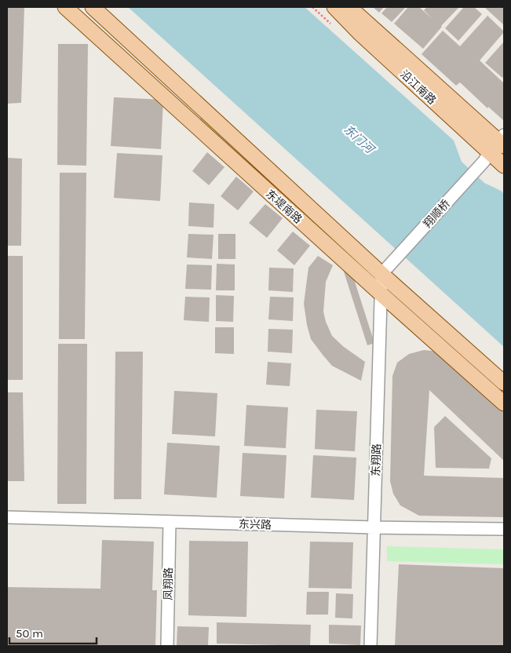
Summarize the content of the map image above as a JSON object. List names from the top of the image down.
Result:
{
  "streets": {
    "main road": ["沿江南路", "东堤南路"],
    "street": [
      "翔顺桥",
      "东翔路",
      "东兴路",
      "凤翔路"
    ]
  },
  "crossings": [
    ["沿江南路", "翔顺桥"],
    ["东堤南路", "翔顺桥"],
    ["东堤南路", "东翔路"],
    ["翔顺桥", "东翔路"],
    ["东翔路", "东兴路"],
    ["东兴路", "凤翔路"]
  ],
  "water": ["东门河"],
  "scale_bar": "50 m"
}
